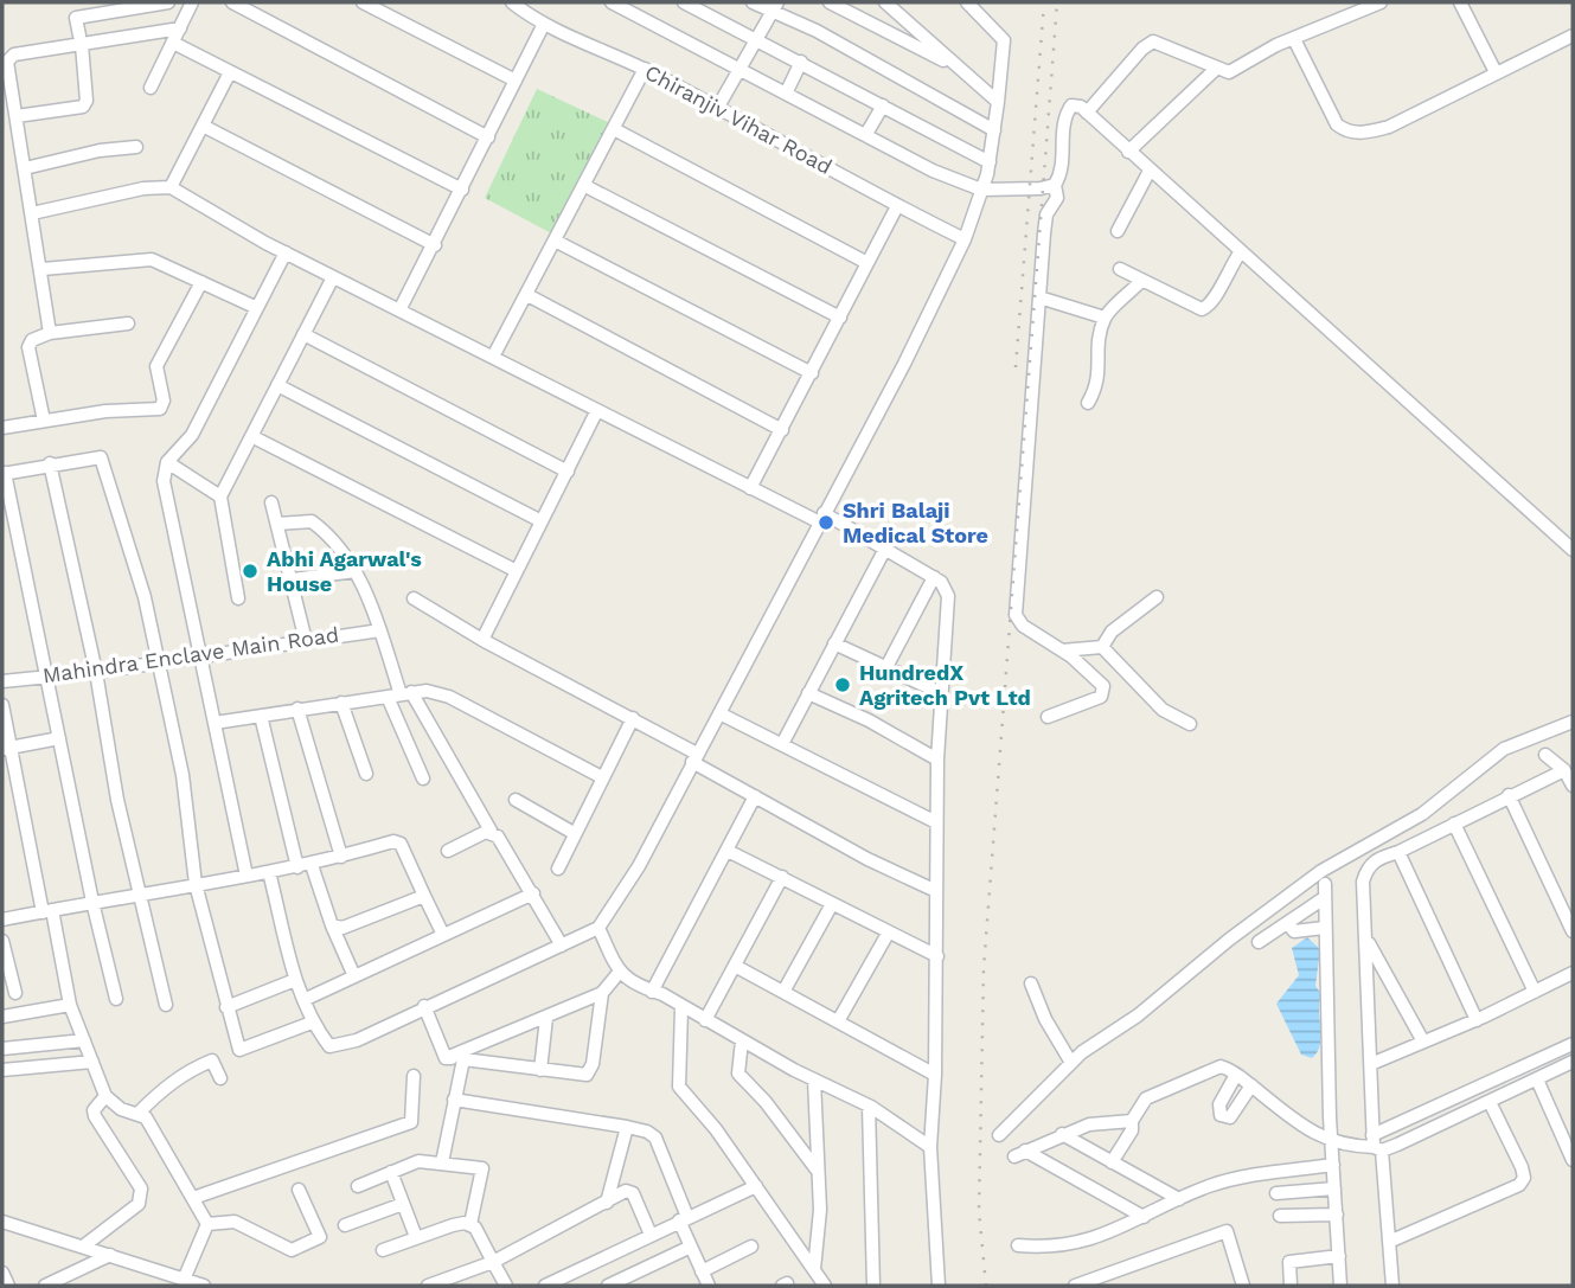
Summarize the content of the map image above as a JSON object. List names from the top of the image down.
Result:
{
  "streets": {
    "street": ["Chiranjiv Vihar Road", "Mahindra Enclave Main Road"]
  },
  "places": ["Shri Balaji Medical Store", "Abhi Agarwal's House", "HundredX Agritech Pvt Ltd"]
}
